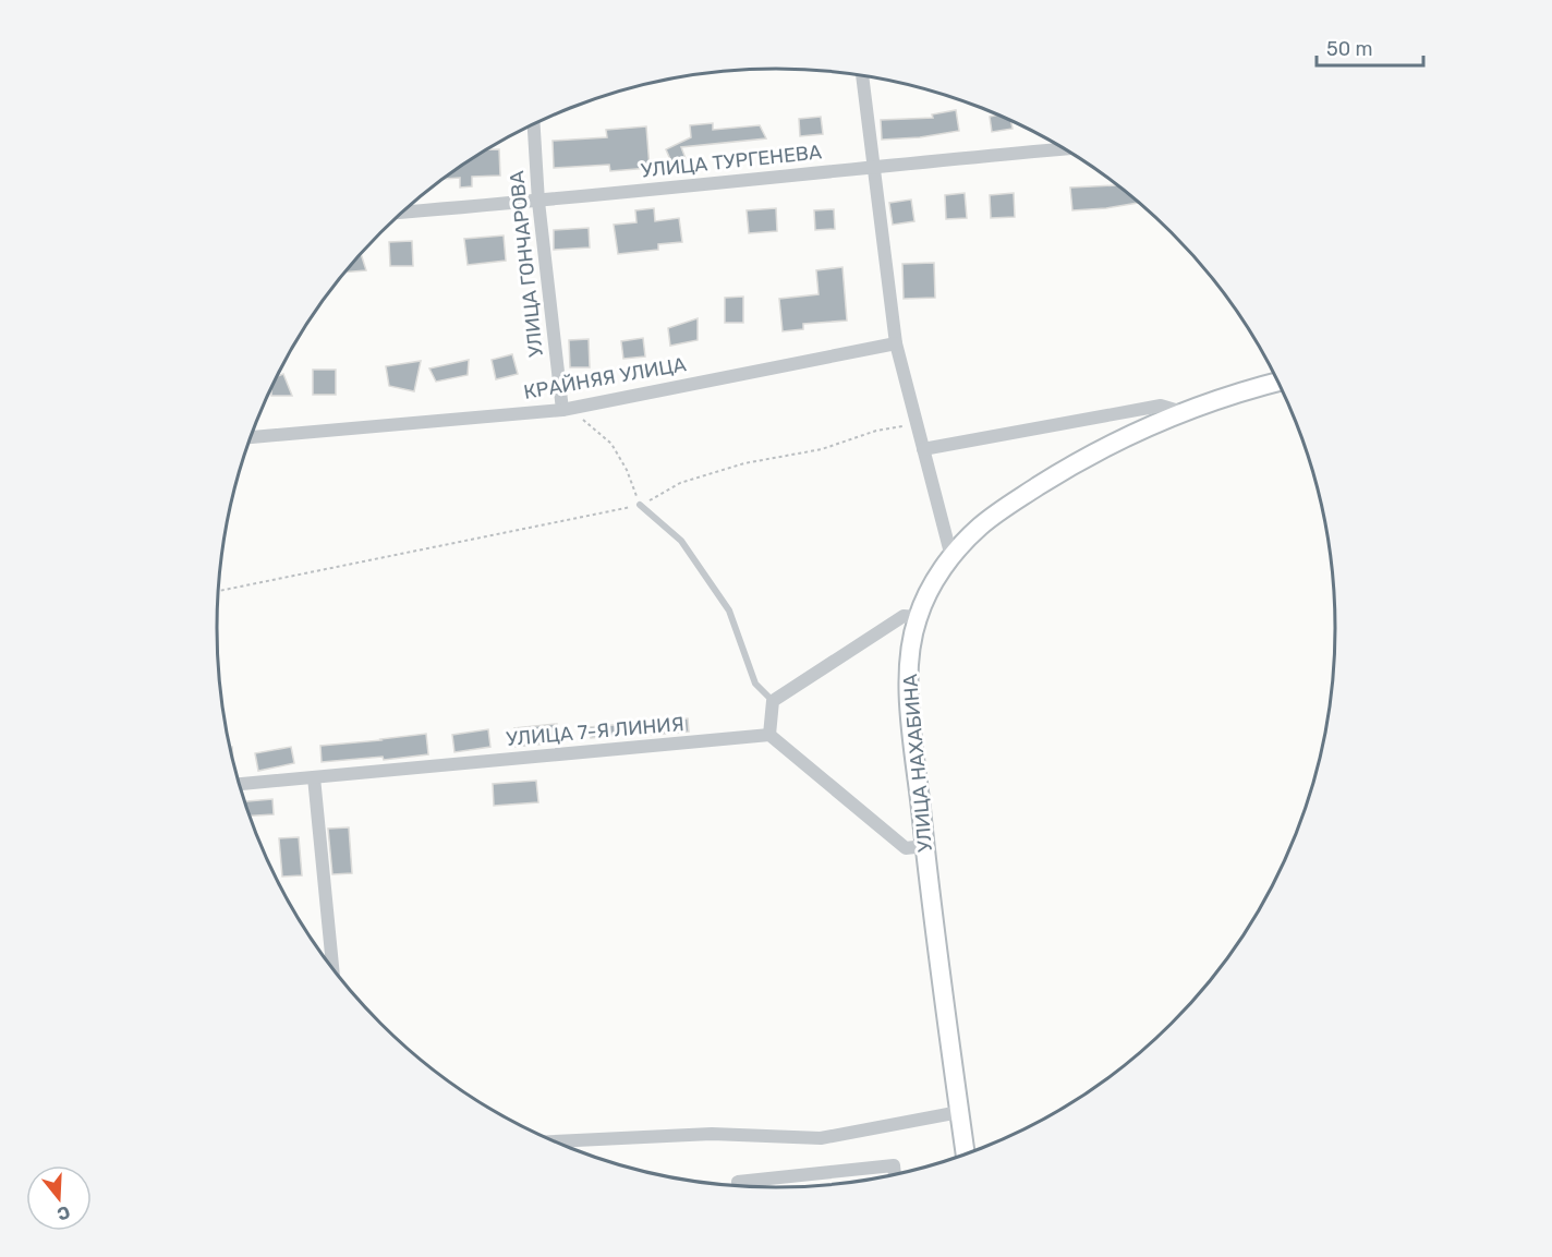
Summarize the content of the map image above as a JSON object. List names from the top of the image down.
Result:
{
  "streets": {
    "main road": ["УЛИЦА НАХАБИНА"],
    "street": [
      "УЛИЦА ТУРГЕНЕВА",
      "УЛИЦА ГОНЧАРОВА",
      "КРАЙНЯЯ УЛИЦА",
      "УЛИЦА 7-Я ЛИНИЯ"
    ]
  },
  "crossings": [
    ["УЛИЦА ТУРГЕНЕВА", "УЛИЦА ГОНЧАРОВА"],
    ["УЛИЦА ГОНЧАРОВА", "КРАЙНЯЯ УЛИЦА"]
  ],
  "scale_bar": "50 m",
  "north": "bottom"
}
